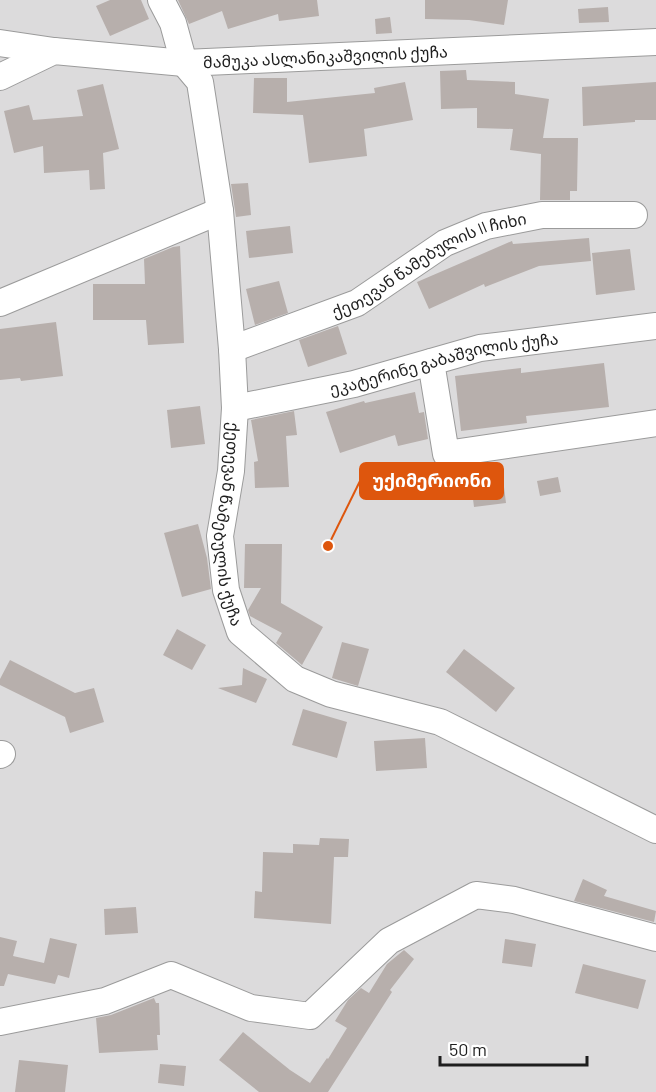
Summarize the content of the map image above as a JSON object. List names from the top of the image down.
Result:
{
  "streets": {
    "street": [
      "მამუკა ასლანიკაშვილის ქუჩა",
      "ქეთევან წამებულის II ჩიხი",
      "ეკატერინე გაბაშვილის ქუჩა",
      "ქეთევან წამებულის ქუჩა"
    ]
  },
  "crossings": [
    ["მამუკა ასლანიკაშვილის ქუჩა", "ქეთევან წამებულის ქუჩა"],
    ["ქეთევან წამებულის II ჩიხი", "ქეთევან წამებულის ქუჩა"],
    ["ეკატერინე გაბაშვილის ქუჩა", "ქეთევან წამებულის ქუჩა"]
  ],
  "places": ["უქიმერიონი"],
  "scale_bar": "50 m"
}
